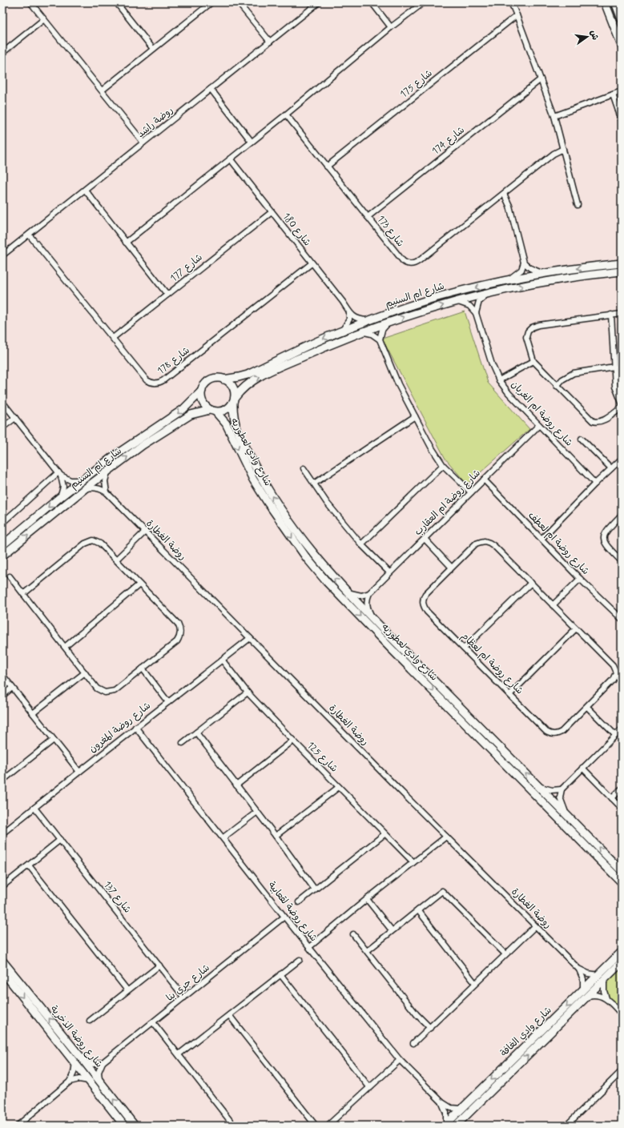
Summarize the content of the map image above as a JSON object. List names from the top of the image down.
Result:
{
  "streets": {
    "street": [
      "شارع 175",
      "روضة راشد",
      "شارع 174",
      "شارع 180",
      "شارع 173",
      "شارع 177",
      "شارع ام السنيم",
      "شارع 178",
      "شارع روضة ام الغربان",
      "شارع وادي لعطوريه",
      "شارع روضة ام العقارب",
      "روضة الغطارة",
      "شارع روضة ام لعطف",
      "شارع روضة ام لعظام",
      "شارع روضة المغرون",
      "شارع 125",
      "شارع 137",
      "شارع روضة لقعابية",
      "شارع جري بنا",
      "شارع وادي الغافة",
      "شارع روضة الذخرية"
    ]
  },
  "crossings": [
    ["شارع 175", "شارع 173"],
    ["روضة راشد", "شارع 178"],
    ["شارع 174", "شارع 173"],
    ["شارع 180", "شارع 177"],
    ["شارع 180", "شارع ام السنيم"],
    ["شارع 180", "شارع 178"],
    ["شارع 177", "شارع 178"],
    ["شارع ام السنيم", "شارع وادي لعطوريه"],
    ["شارع ام السنيم", "روضة الغطارة"],
    ["شارع روضة ام الغربان", "شارع روضة ام العقارب"],
    ["شارع روضة ام العقارب", "شارع روضة ام لعطف"],
    ["روضة الغطارة", "شارع روضة المغرون"],
    ["روضة الغطارة", "شارع وادي الغافة"],
    ["شارع روضة المغرون", "شارع 125"],
    ["شارع روضة المغرون", "شارع 137"],
    ["شارع روضة المغرون", "شارع روضة لقعابية"],
    ["شارع 137", "شارع جري بنا"],
    ["شارع روضة لقعابية", "شارع جري بنا"],
    ["شارع روضة لقعابية", "شارع وادي الغافة"]
  ],
  "north": "right"
}
